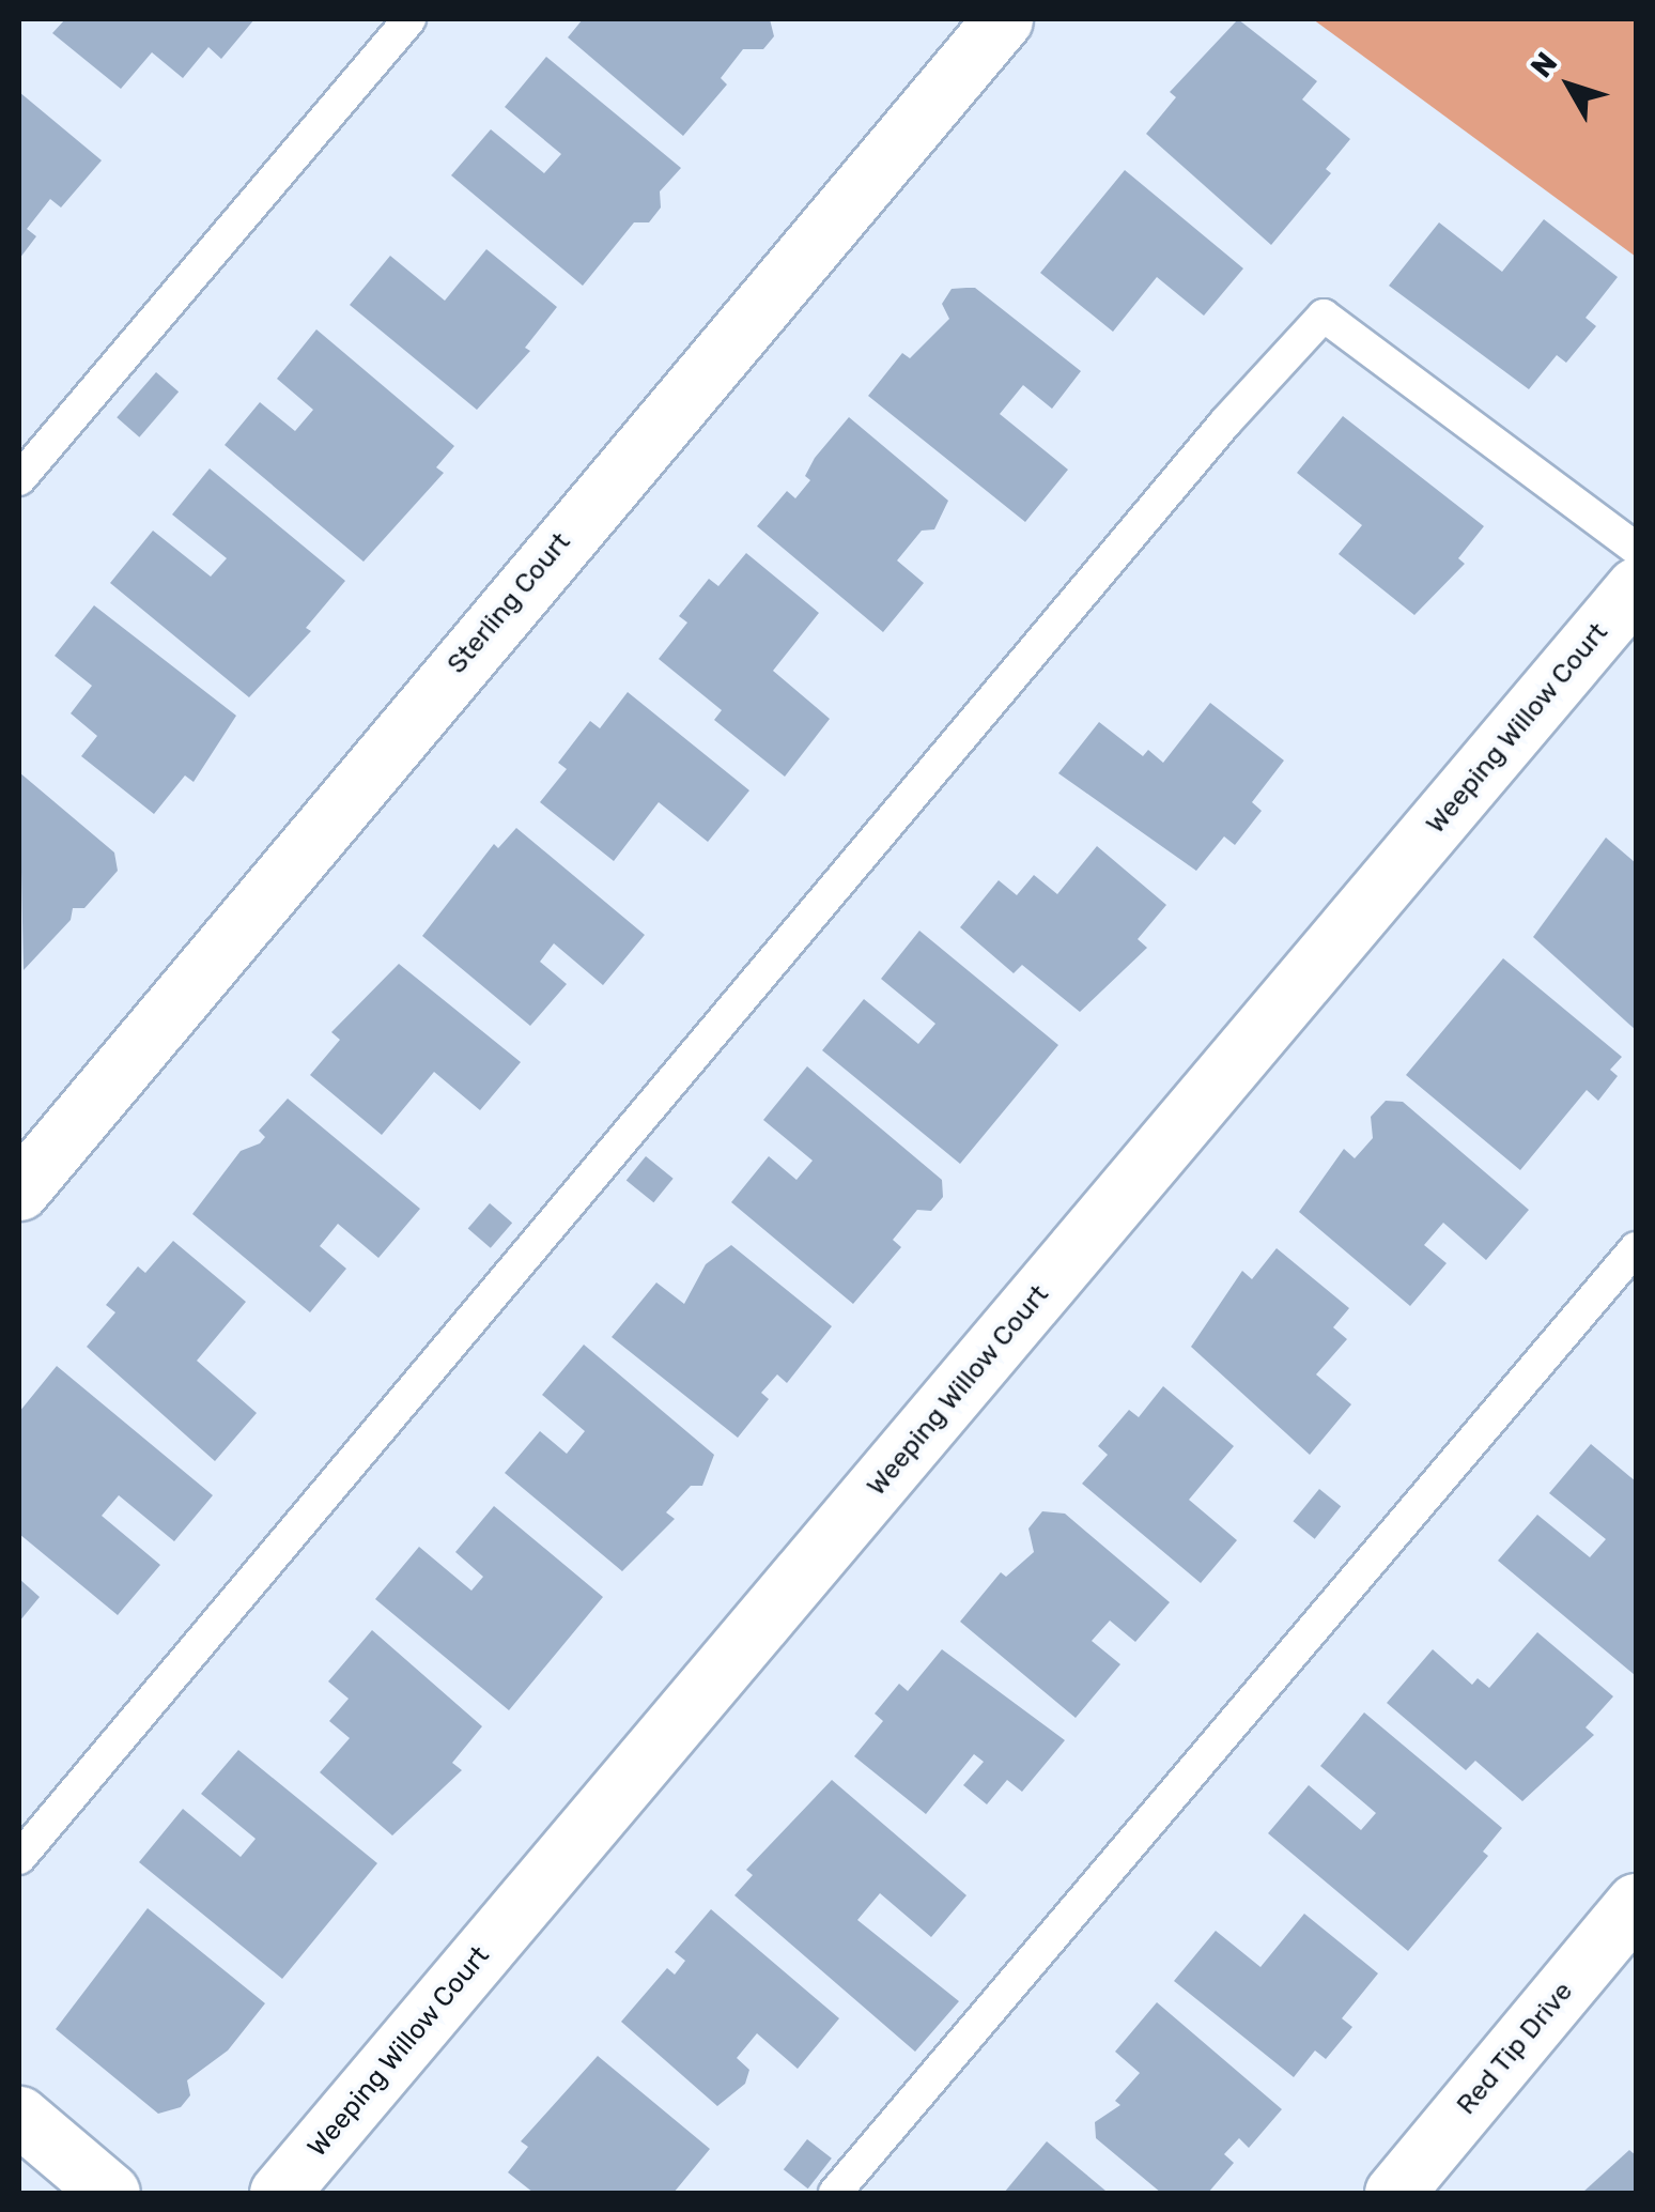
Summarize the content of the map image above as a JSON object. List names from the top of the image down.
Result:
{
  "streets": {
    "street": ["Sterling Court", "Weeping Willow Court", "Red Tip Drive"]
  },
  "north": "top left"
}
